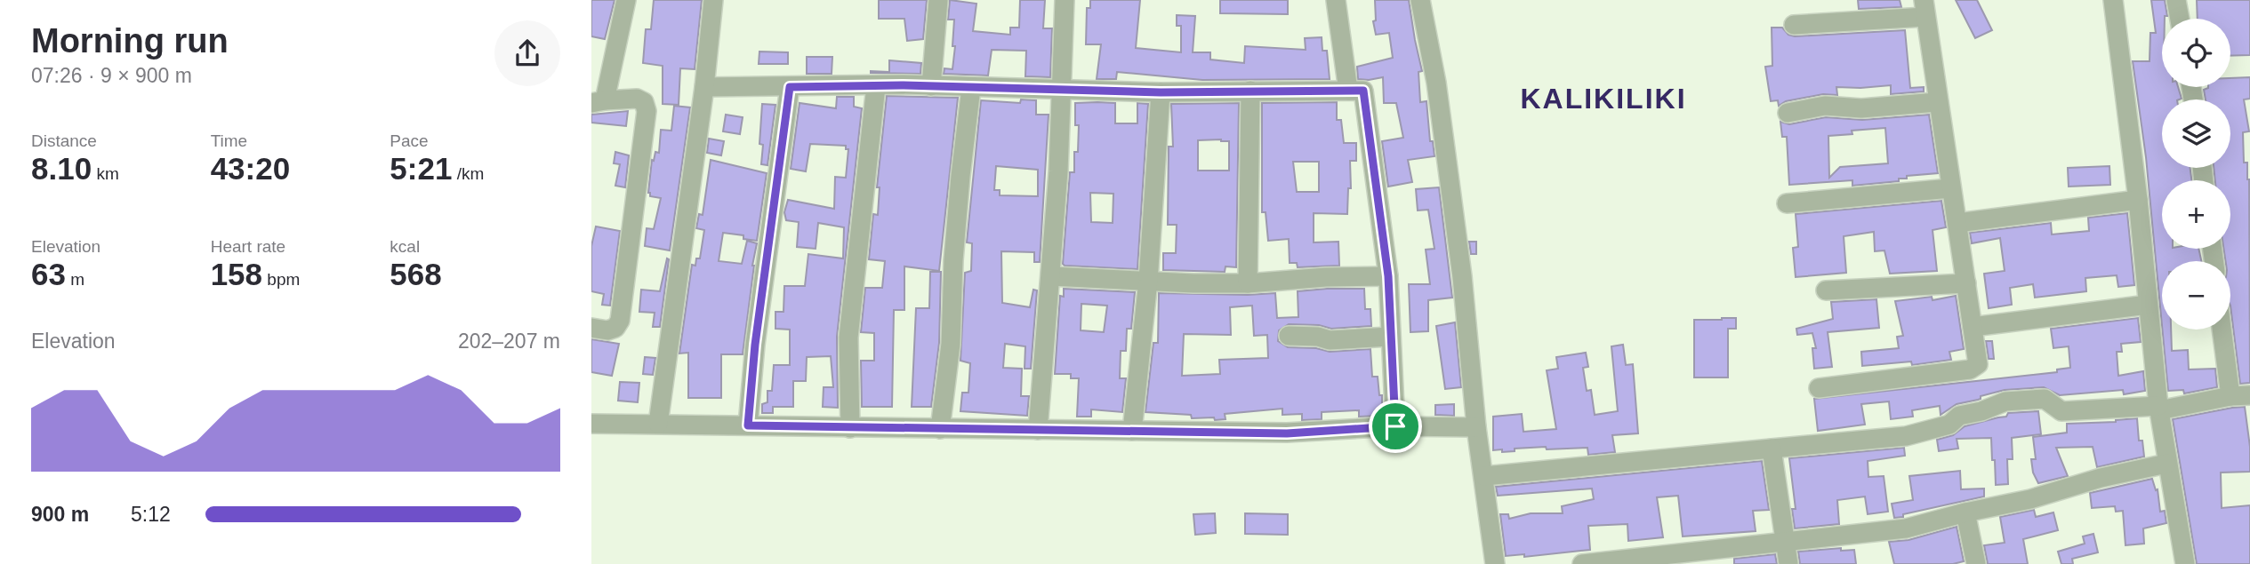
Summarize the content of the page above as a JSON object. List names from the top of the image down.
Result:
{
  "districts": ["KALIKILIKI"],
  "page": {
    "heading": ["Morning run", "07:26 · 9 × 900 m"],
    "map_buttons": ["+", "−"],
    "stats": [
      ["Distance", "8.10 km"],
      ["Time", "43:20"],
      ["Pace", "5:21 /km"],
      ["Elevation", "63 m"],
      ["Heart rate", "158 bpm"],
      ["kcal", "568"]
    ],
    "chart": ["Elevation", "202–207 m"],
    "list": [
      {
        "name": "900 m",
        "note": "5:12"
      }
    ]
  }
}
